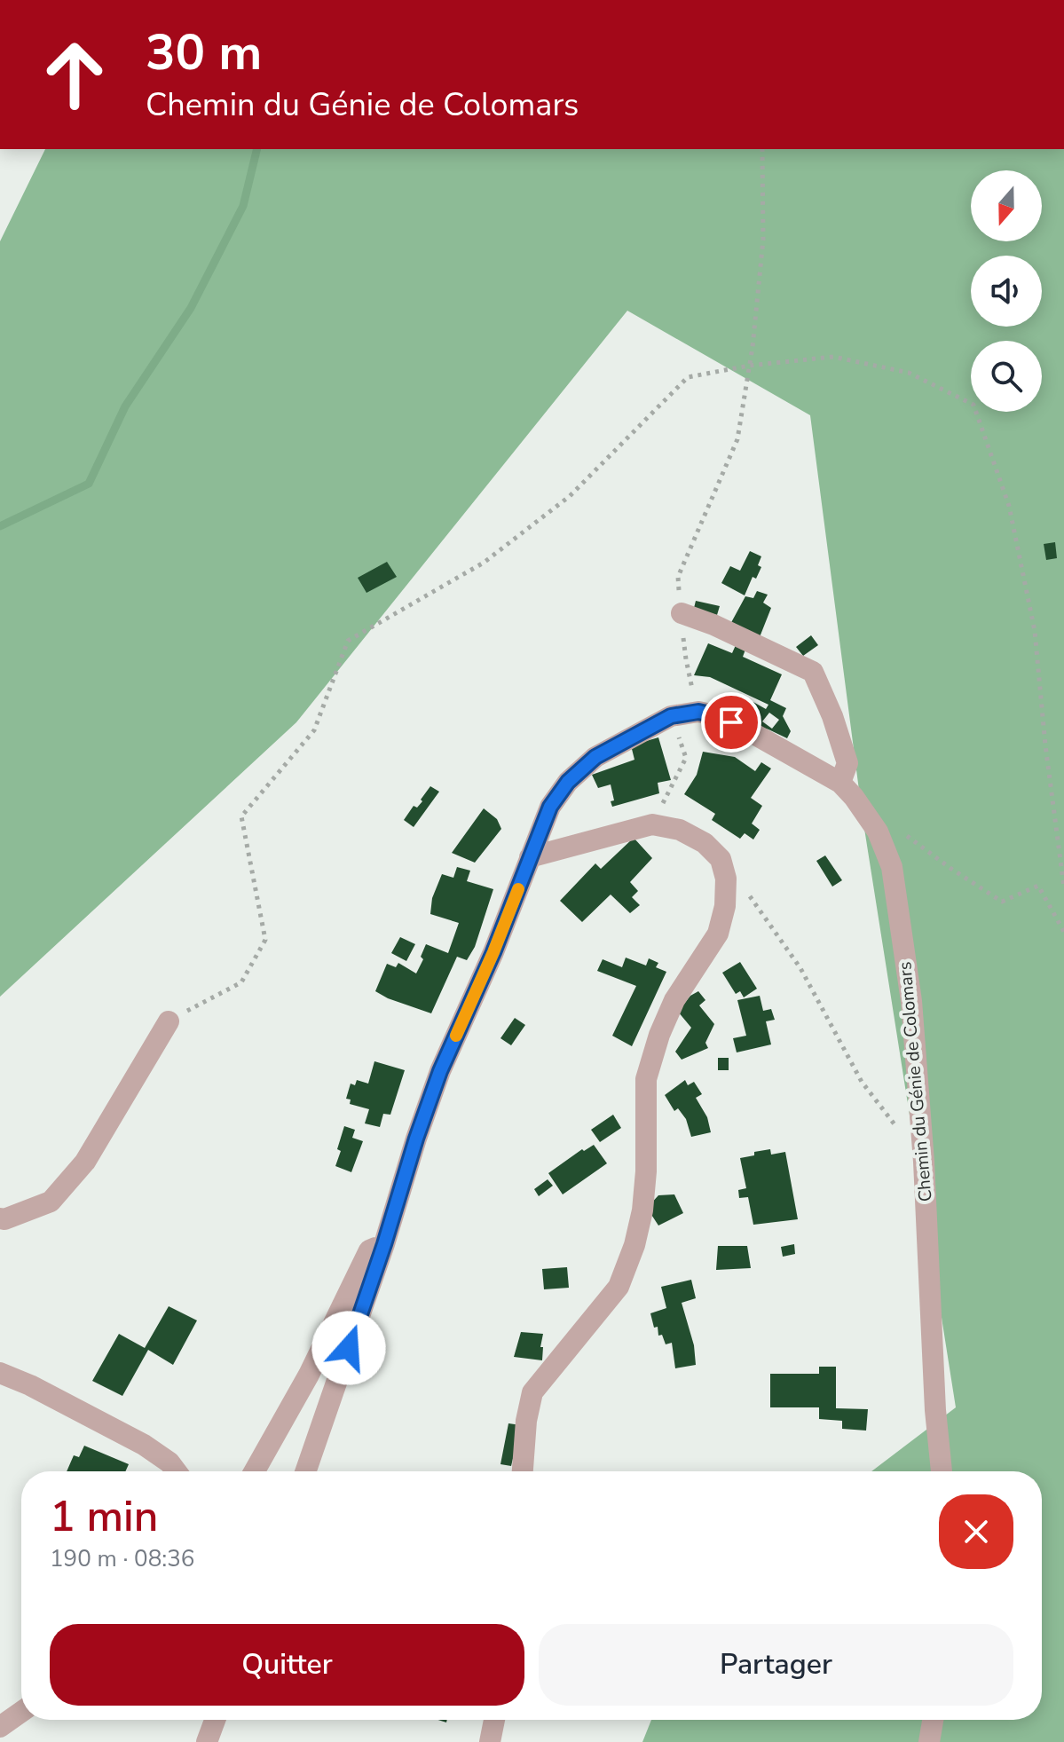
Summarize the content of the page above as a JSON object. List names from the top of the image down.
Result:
{
  "streets": {
    "street": ["Chemin du Génie de Colomars"]
  },
  "north": "bottom",
  "page": {
    "turn": ["30 m", "Chemin du Génie de Colomars"],
    "heading": ["1 min", "190 m · 08:36"],
    "buttons": ["Quitter", "Partager"]
  }
}
